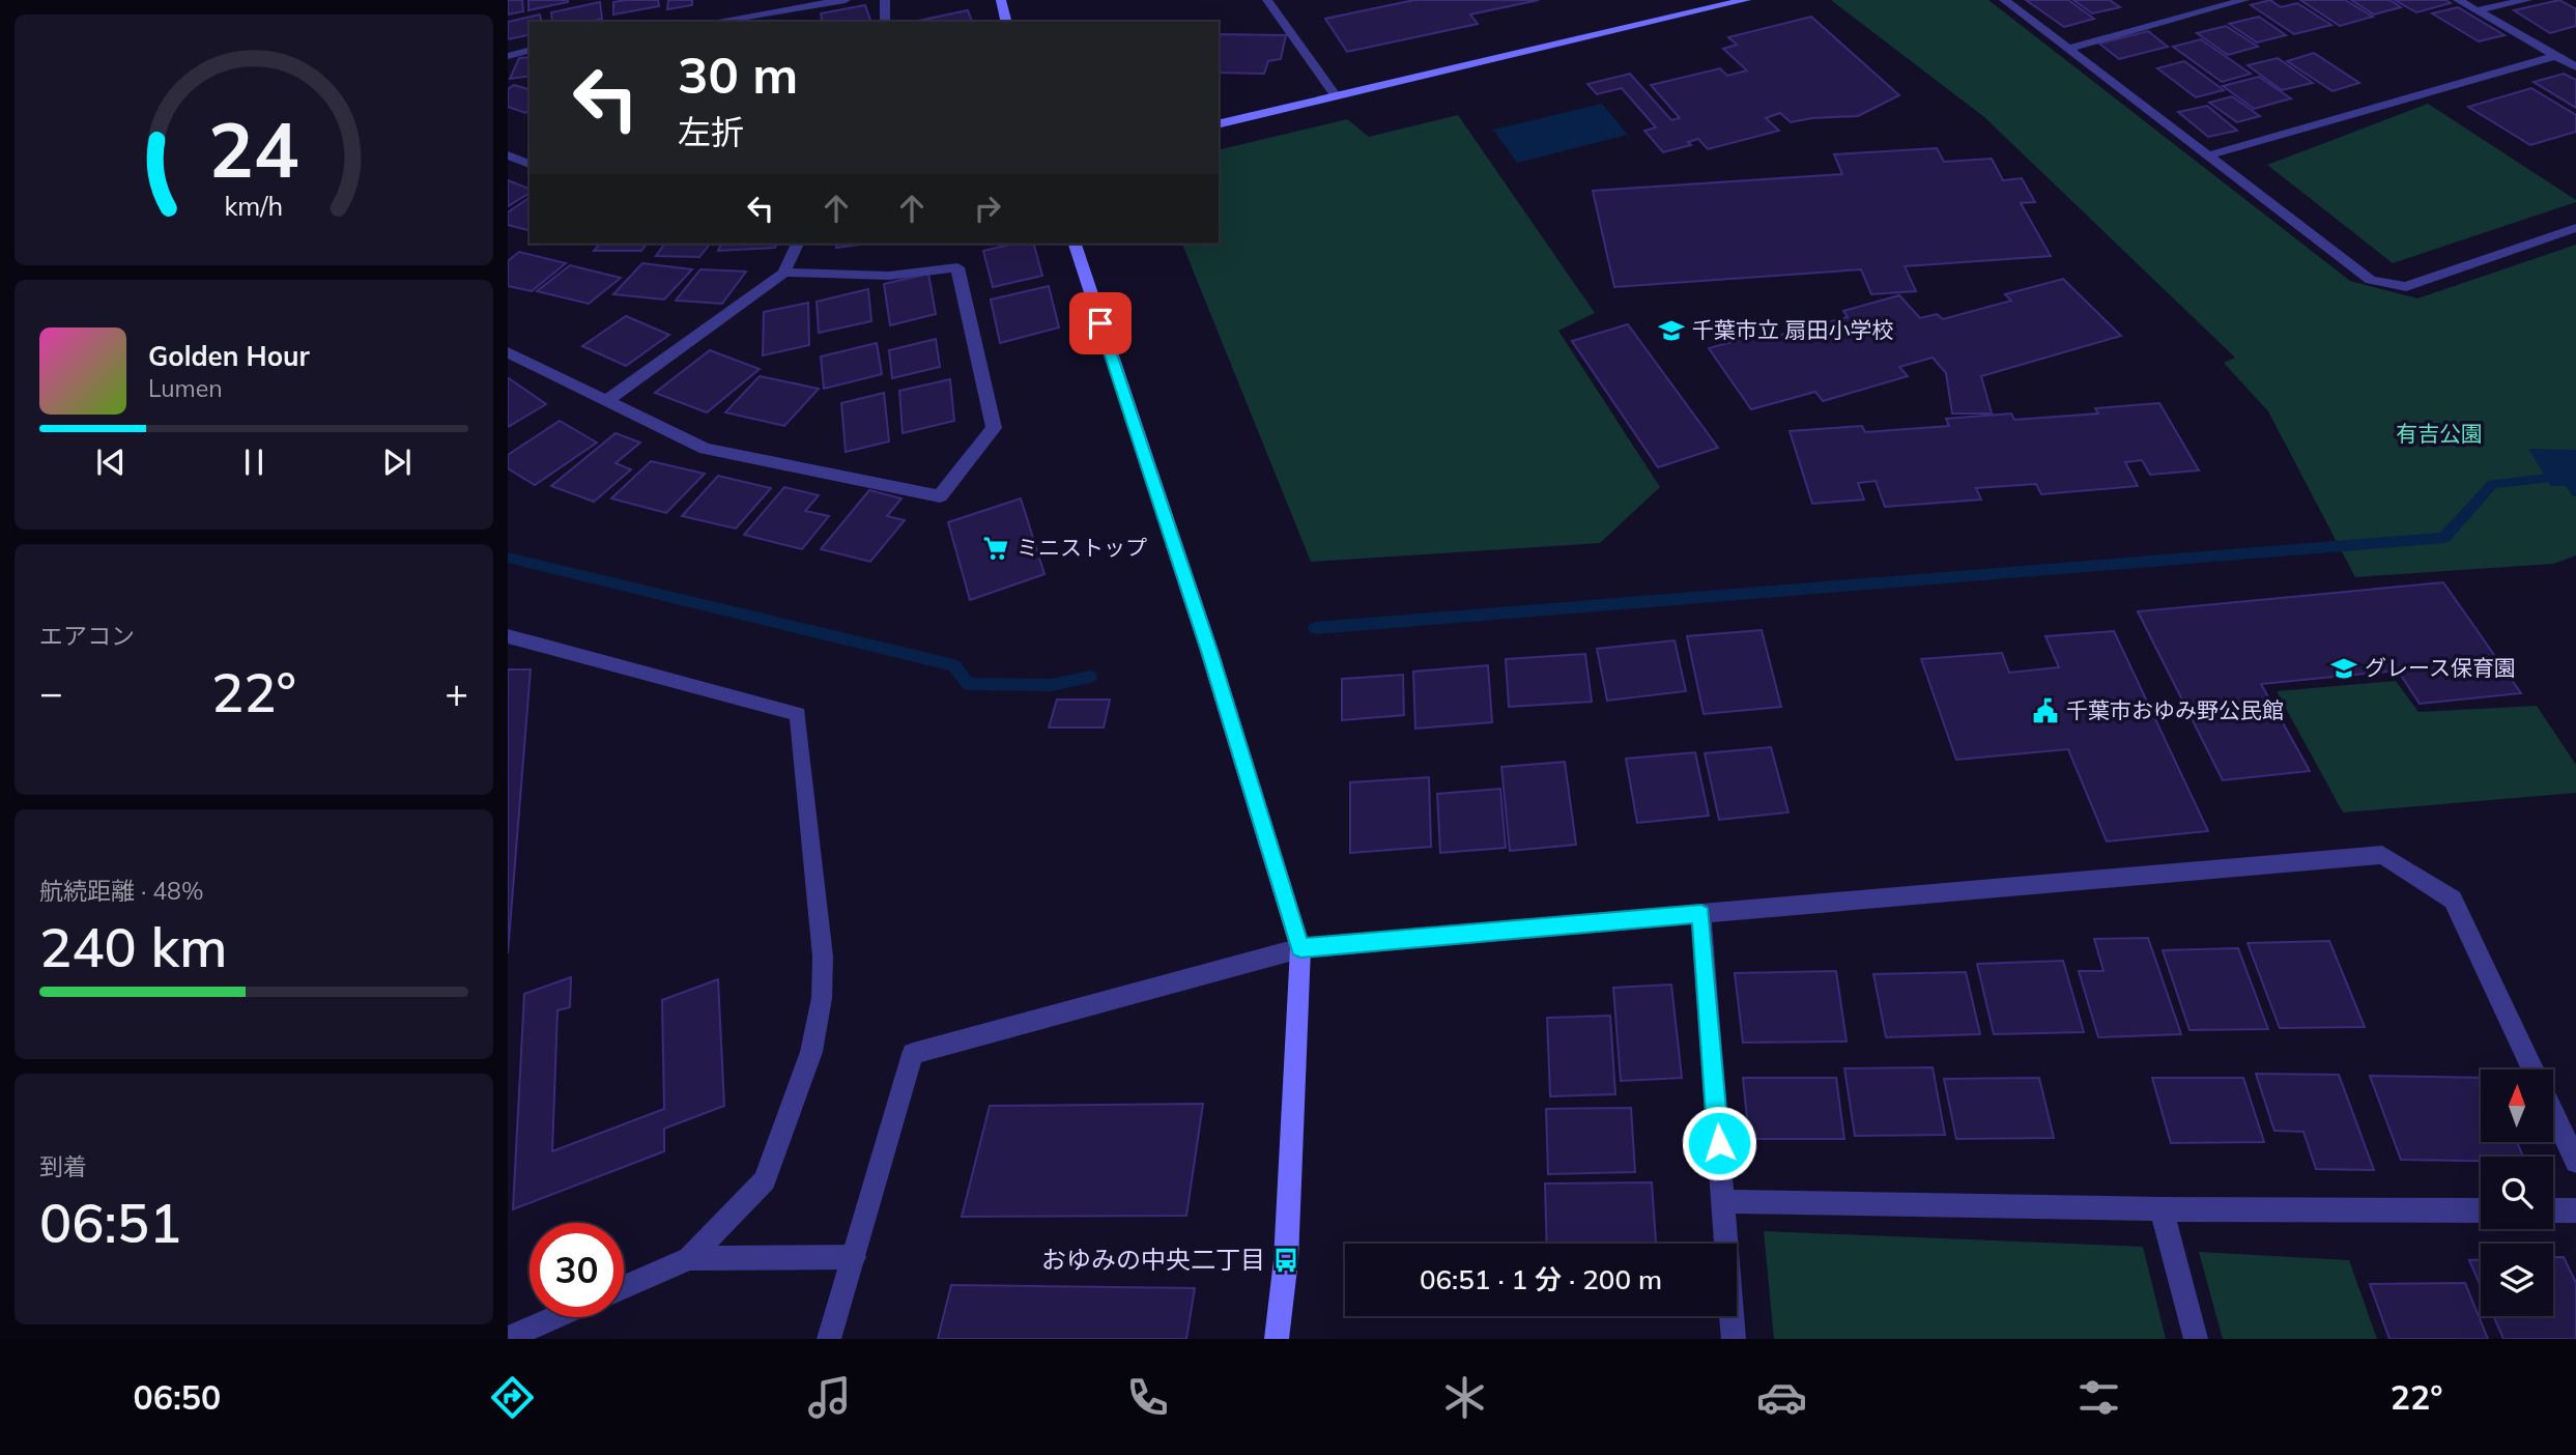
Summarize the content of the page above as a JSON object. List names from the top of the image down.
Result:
{
  "parks": ["有吉公園"],
  "places": {
    "school or university": ["千葉市立 扇田小学校", "グレース保育園"],
    "supermarket": ["ミニストップ"],
    "public building": ["千葉市おゆみ野公民館"],
    "bus stop": ["おゆみの中央二丁目"]
  },
  "north": "top",
  "page": {
    "turn": ["30 m", "左折"],
    "song": ["Golden Hour", "Lumen"],
    "tile": [
      "エアコン",
      ["航続距離 · 48%", "240 km"],
      ["到着", "06:51"]
    ],
    "heat": ["−", "22°", "+"],
    "limit": "30",
    "trip": "06:51 · 1 分 · 200 m",
    "tabs": ["06:50", "22°"],
    "gauge": ["24", "km/h"]
  }
}
